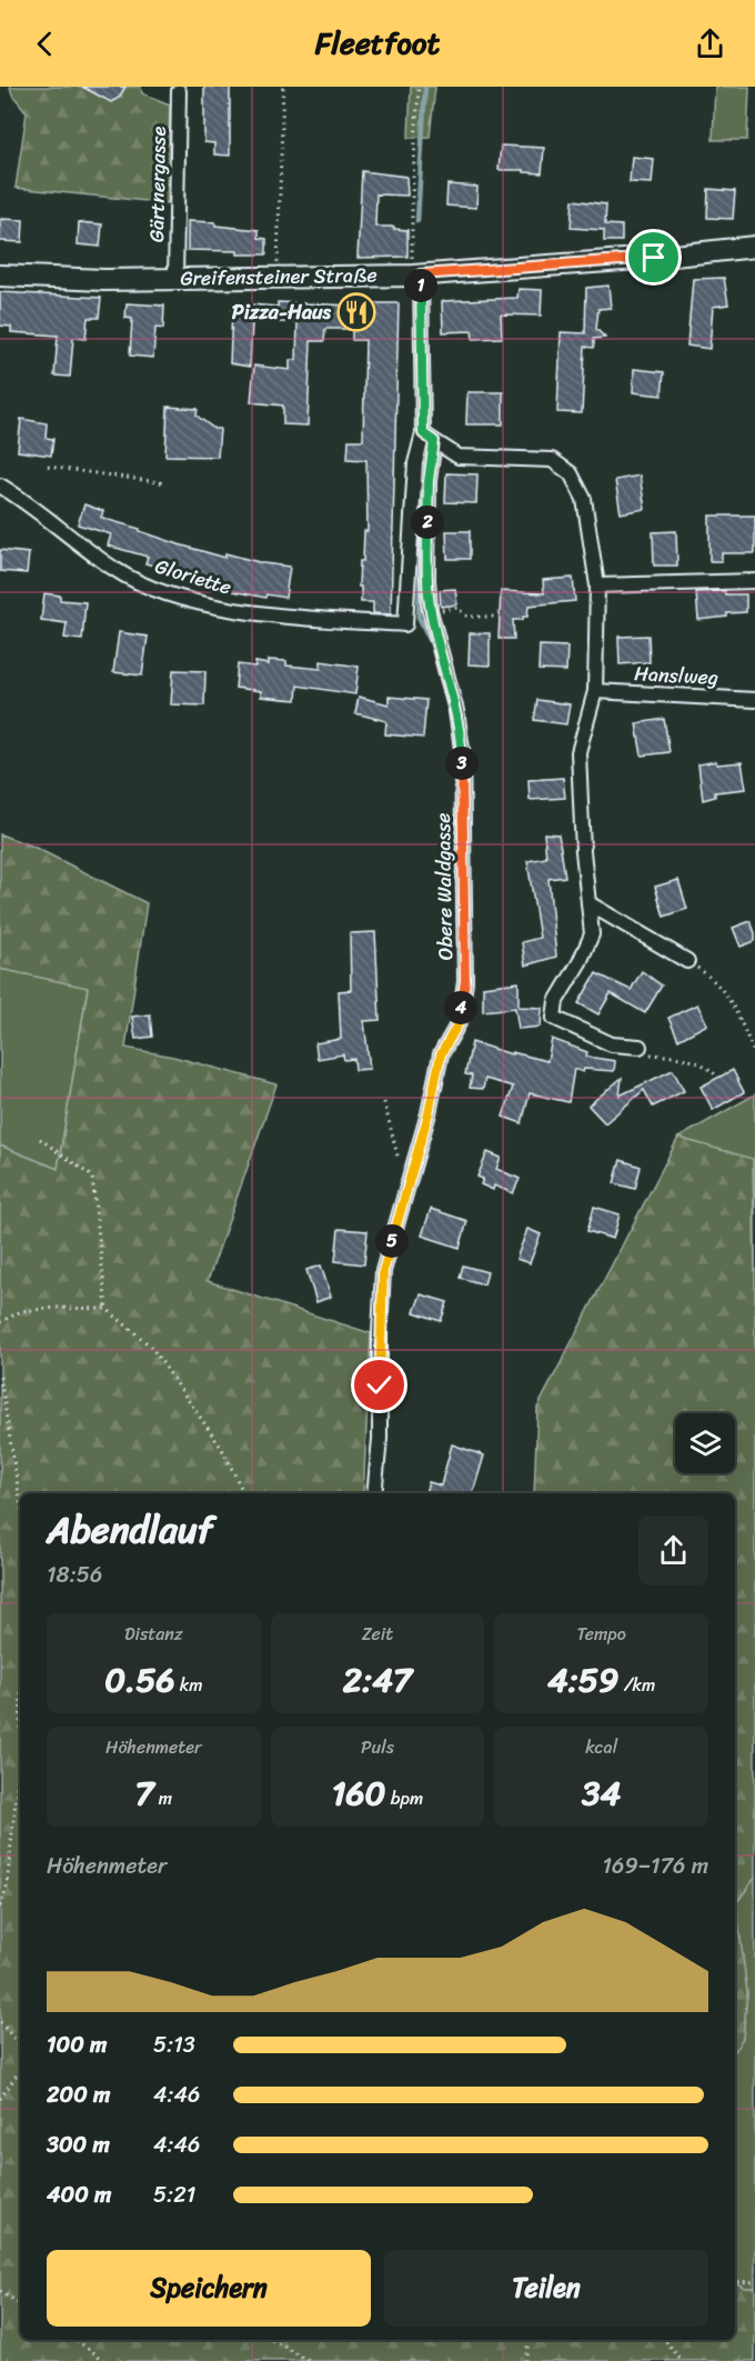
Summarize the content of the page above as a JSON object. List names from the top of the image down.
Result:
{
  "streets": {
    "main road": ["Greifensteiner Straße"],
    "street": [
      "Gärtnergasse",
      "Gloriette",
      "Hanslweg",
      "Obere Waldgasse"
    ]
  },
  "crossings": [
    ["Gärtnergasse", "Greifensteiner Straße"],
    ["Greifensteiner Straße", "Obere Waldgasse"],
    ["Gloriette", "Obere Waldgasse"]
  ],
  "places": {
    "restaurant": ["Pizza-Haus"]
  },
  "page": {
    "header": "Fleetfoot",
    "pins": [
      "1",
      "2",
      "3",
      "4",
      "5"
    ],
    "heading": ["Abendlauf", "18:56"],
    "stats": [
      ["Distanz", "0.56 km"],
      ["Zeit", "2:47"],
      ["Tempo", "4:59 /km"],
      ["Höhenmeter", "7 m"],
      ["Puls", "160 bpm"],
      ["kcal", "34"]
    ],
    "chart": ["Höhenmeter", "169–176 m"],
    "list": [
      {
        "name": "100 m",
        "note": "5:13"
      },
      {
        "name": "200 m",
        "note": "4:46"
      },
      {
        "name": "300 m",
        "note": "4:46"
      },
      {
        "name": "400 m",
        "note": "5:21"
      }
    ],
    "buttons": ["Speichern", "Teilen"]
  }
}
